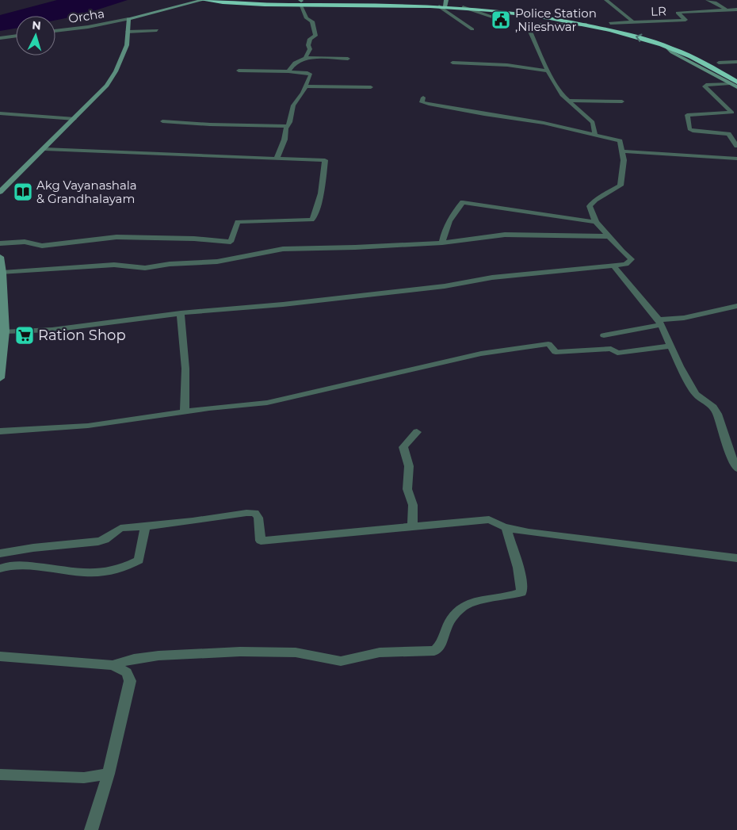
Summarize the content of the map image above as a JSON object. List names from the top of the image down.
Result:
{
  "streets": {
    "street": ["LR", "Orcha"]
  },
  "places": {
    "public building": ["Police Station ,Nileshwar"],
    "library": ["Akg Vayanashala & Grandhalayam"],
    "supermarket": ["Ration Shop"]
  },
  "north": "top"
}
